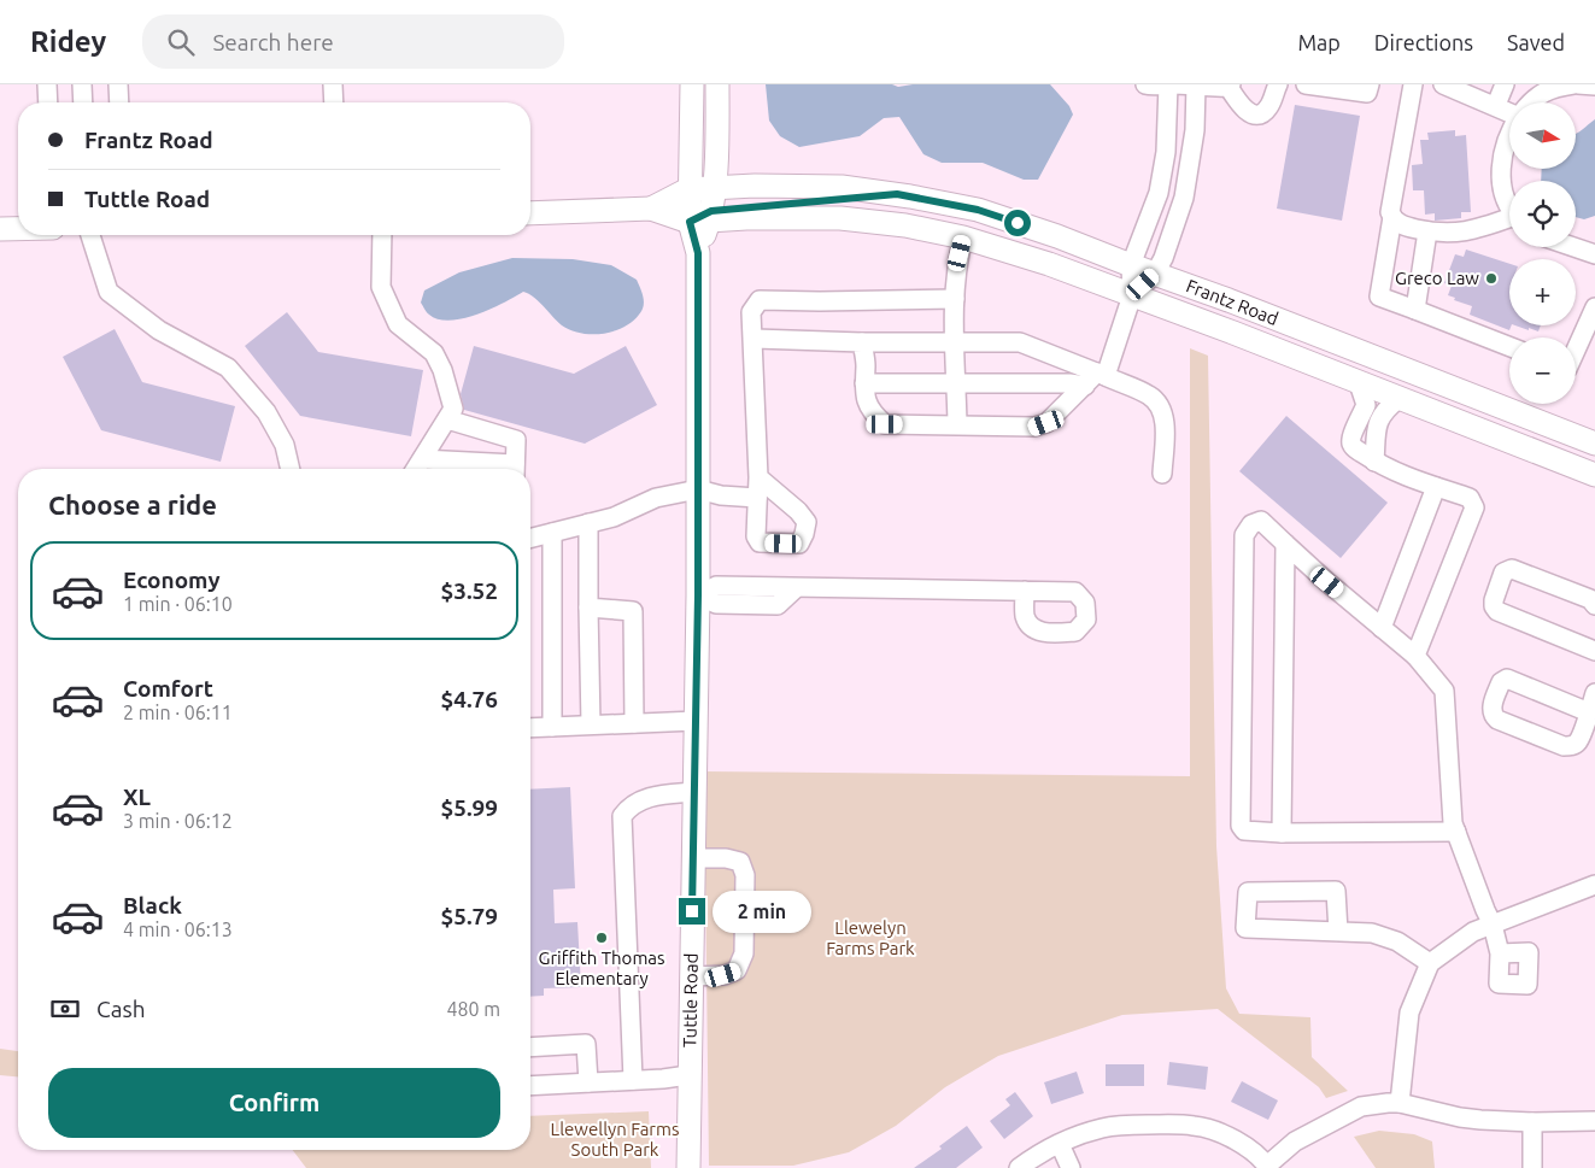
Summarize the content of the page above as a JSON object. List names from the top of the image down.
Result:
{
  "streets": {
    "main road": ["Frantz Road", "Tuttle Road"]
  },
  "crossings": [
    ["Frantz Road", "Tuttle Road"]
  ],
  "parks": ["Llewelyn Farms Park", "Llewellyn Farms South Park"],
  "places": ["Greco Law", "Griffith Thomas Elementary"],
  "north": "right",
  "page": {
    "header": "Ridey",
    "search": "Search here",
    "nav": ["Map", "Directions", "Saved"],
    "map_buttons": ["+", "−"],
    "banner": ["Frantz Road", "Tuttle Road"],
    "heading": "Choose a ride",
    "list": [
      {
        "name": "Economy",
        "note": "1 min · 06:10",
        "value": "$3.52"
      },
      {
        "name": "Comfort",
        "note": "2 min · 06:11",
        "value": "$4.76"
      },
      {
        "name": "XL",
        "note": "3 min · 06:12",
        "value": "$5.99"
      },
      {
        "name": "Black",
        "note": "4 min · 06:13",
        "value": "$5.79"
      }
    ],
    "bubble": "2 min",
    "pay": ["Cash", "480 m"],
    "buttons": "Confirm"
  }
}
